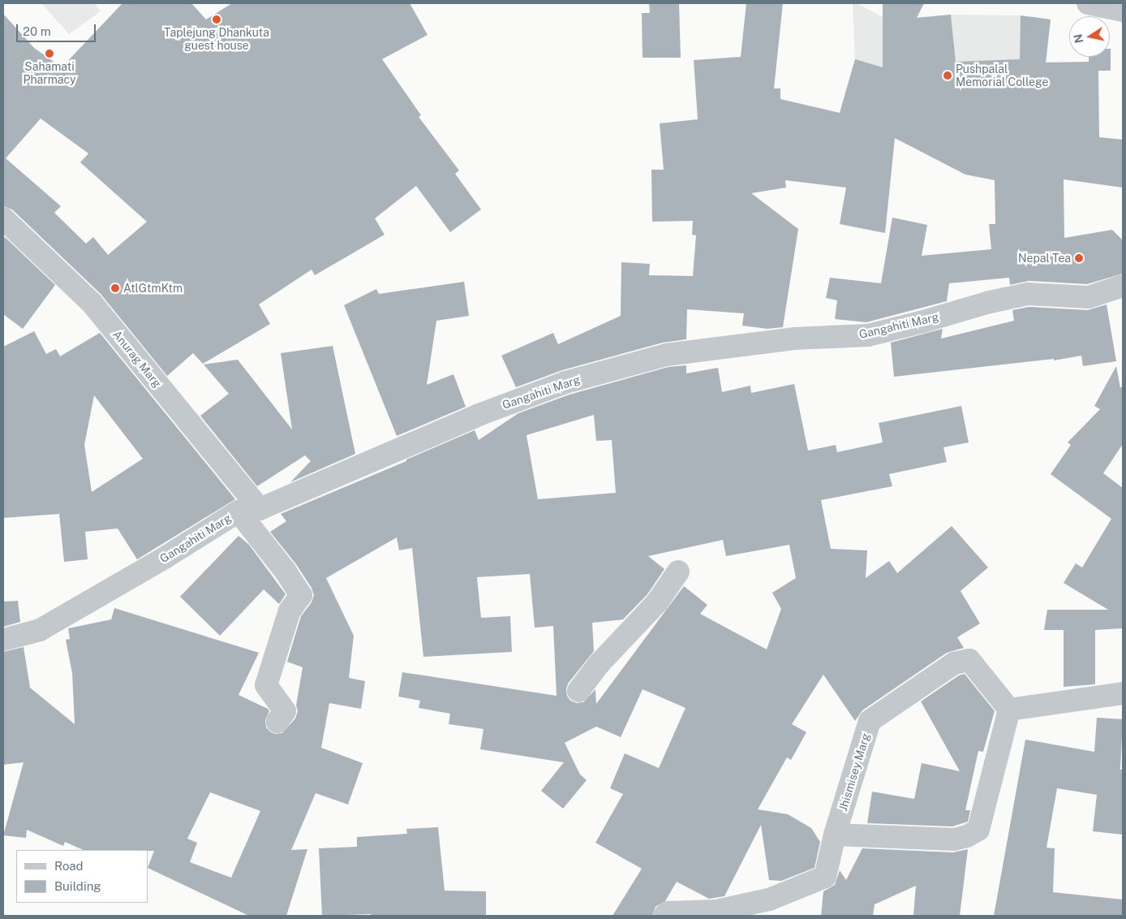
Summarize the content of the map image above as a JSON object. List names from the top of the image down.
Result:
{
  "streets": {
    "street": ["Gangahiti Marg", "Anurag Marg", "Jhismisey Marg"]
  },
  "crossings": [
    ["Gangahiti Marg", "Anurag Marg"]
  ],
  "places": [
    "Taplejung Dhankuta guest house",
    "Sahamati Pharmacy",
    "Pushpalal Memorial College",
    "Nepal Tea",
    "AtlGtmKtm"
  ],
  "legend": ["Road", "Building"],
  "scale_bar": "20 m",
  "north": "left"
}
